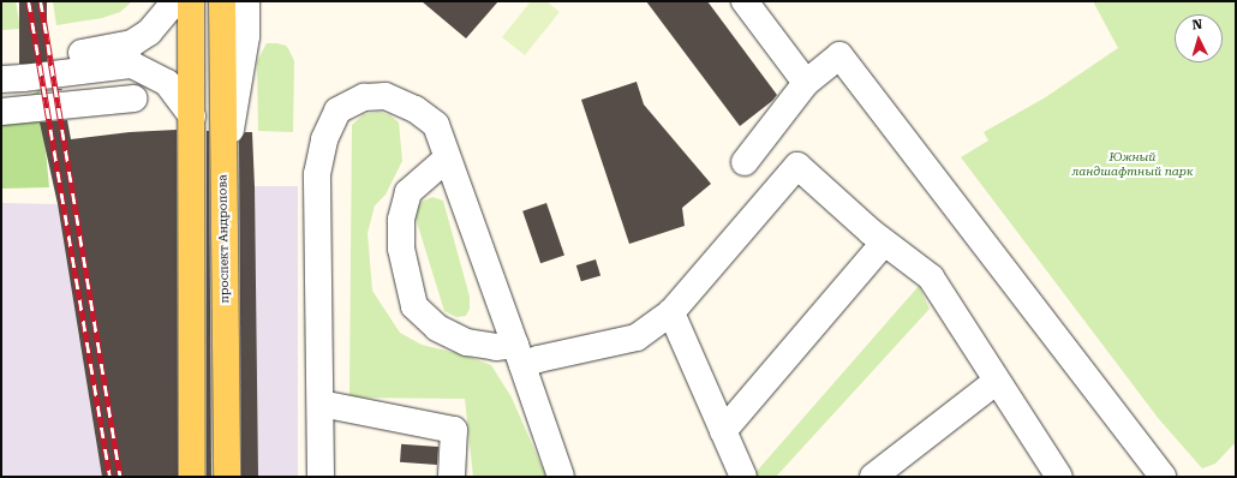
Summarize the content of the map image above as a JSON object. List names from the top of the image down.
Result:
{
  "streets": {
    "main road": ["проспект Андропова"]
  },
  "parks": ["Южный ландшафтный парк"],
  "north": "top"
}
